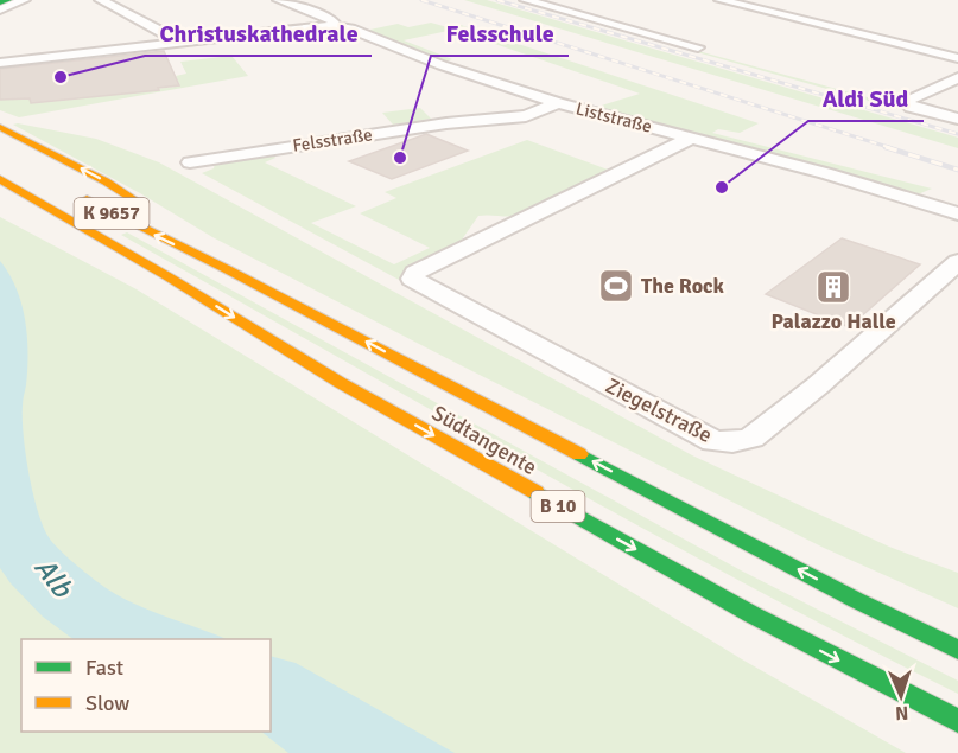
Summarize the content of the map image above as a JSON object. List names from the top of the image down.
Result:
{
  "streets": {
    "main road": ["K 9657", "Südtangente", "B 10"],
    "street": ["Liststraße", "Felsstraße", "Ziegelstraße"]
  },
  "crossings": [
    ["Liststraße", "Felsstraße"],
    ["Liststraße", "Ziegelstraße"],
    ["Südtangente", "B 10"]
  ],
  "water": ["Alb"],
  "places": {
    "other": ["Christuskathedrale", "Felsschule", "Aldi Süd"],
    "sports": ["The Rock"],
    "building": ["Palazzo Halle"]
  },
  "legend": ["Fast", "Slow"],
  "north": "bottom"
}
